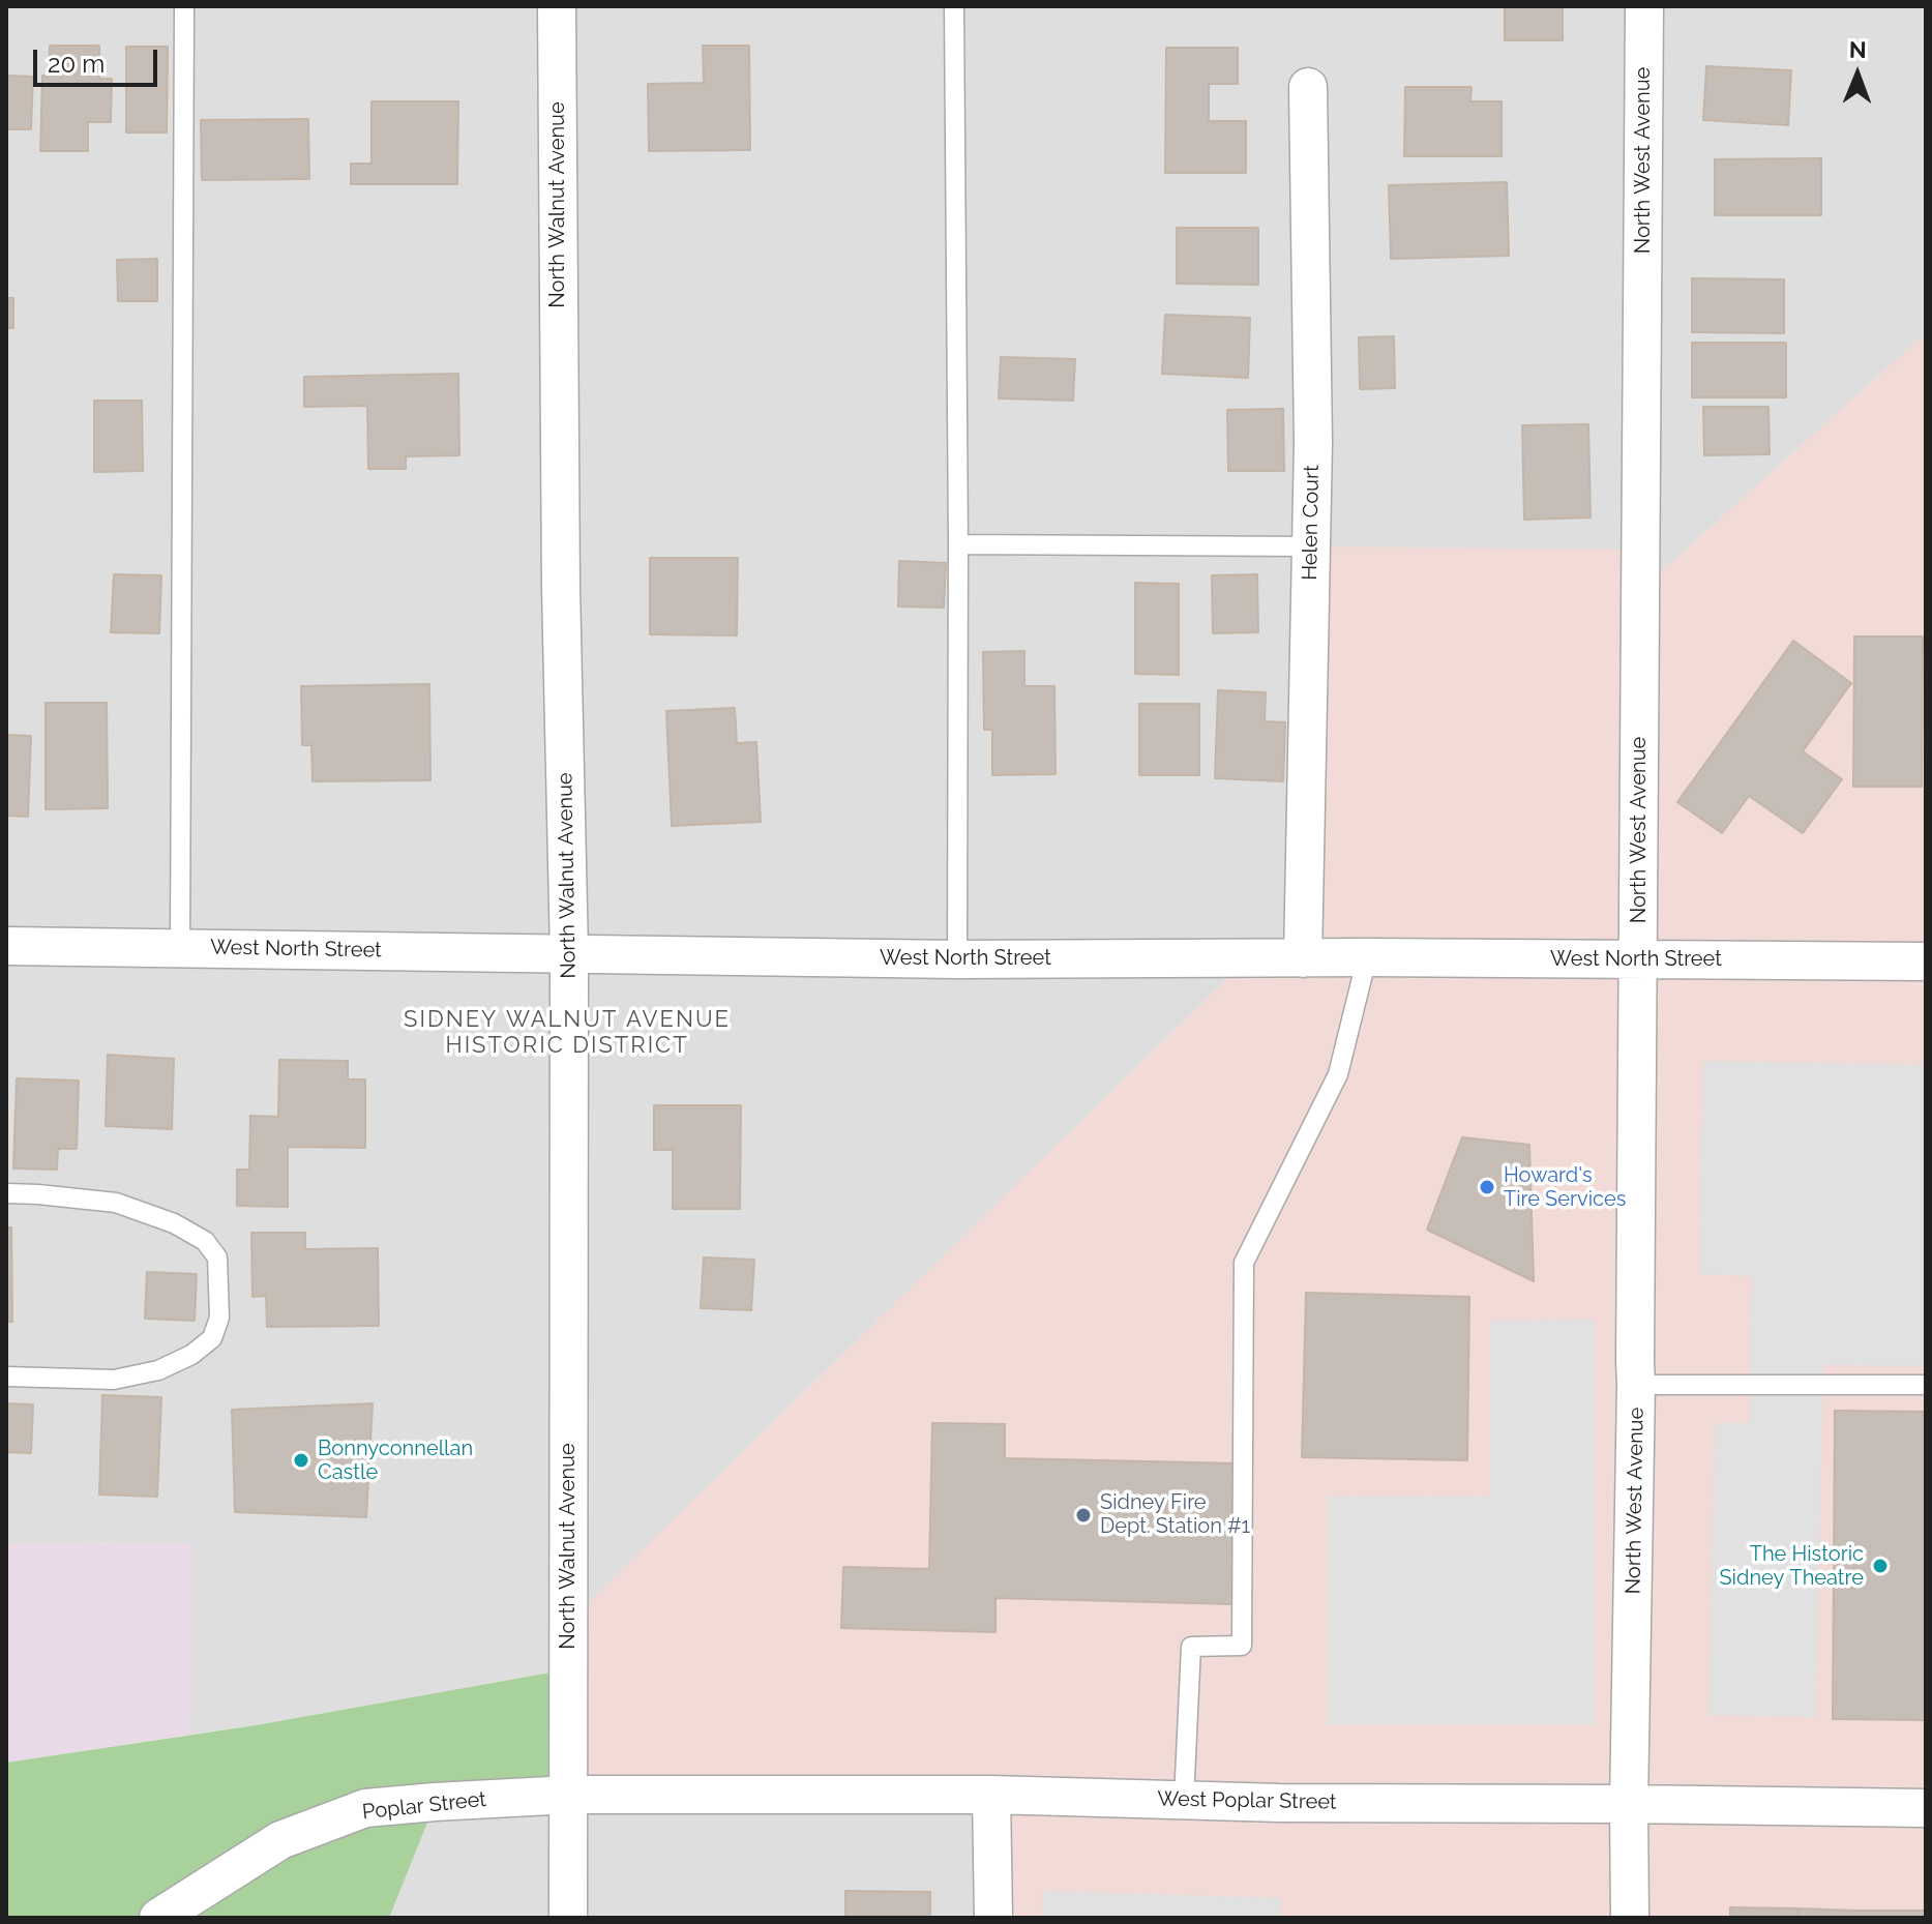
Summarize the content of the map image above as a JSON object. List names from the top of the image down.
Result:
{
  "streets": {
    "street": [
      "North West Avenue",
      "North Walnut Avenue",
      "Helen Court",
      "West North Street",
      "West Poplar Street",
      "Poplar Street"
    ]
  },
  "crossings": [
    ["North West Avenue", "West North Street"],
    ["North West Avenue", "West Poplar Street"],
    ["North Walnut Avenue", "West North Street"],
    ["North Walnut Avenue", "West Poplar Street"],
    ["North Walnut Avenue", "Poplar Street"],
    ["Helen Court", "West North Street"],
    ["West Poplar Street", "Poplar Street"]
  ],
  "districts": ["SIDNEY WALNUT AVENUE HISTORIC DISTRICT"],
  "places": [
    "Howard's Tire Services",
    "Bonnyconnellan Castle",
    "Sidney Fire Dept. Station #1",
    "The Historic Sidney Theatre"
  ],
  "scale_bar": "20 m",
  "north": "top"
}
